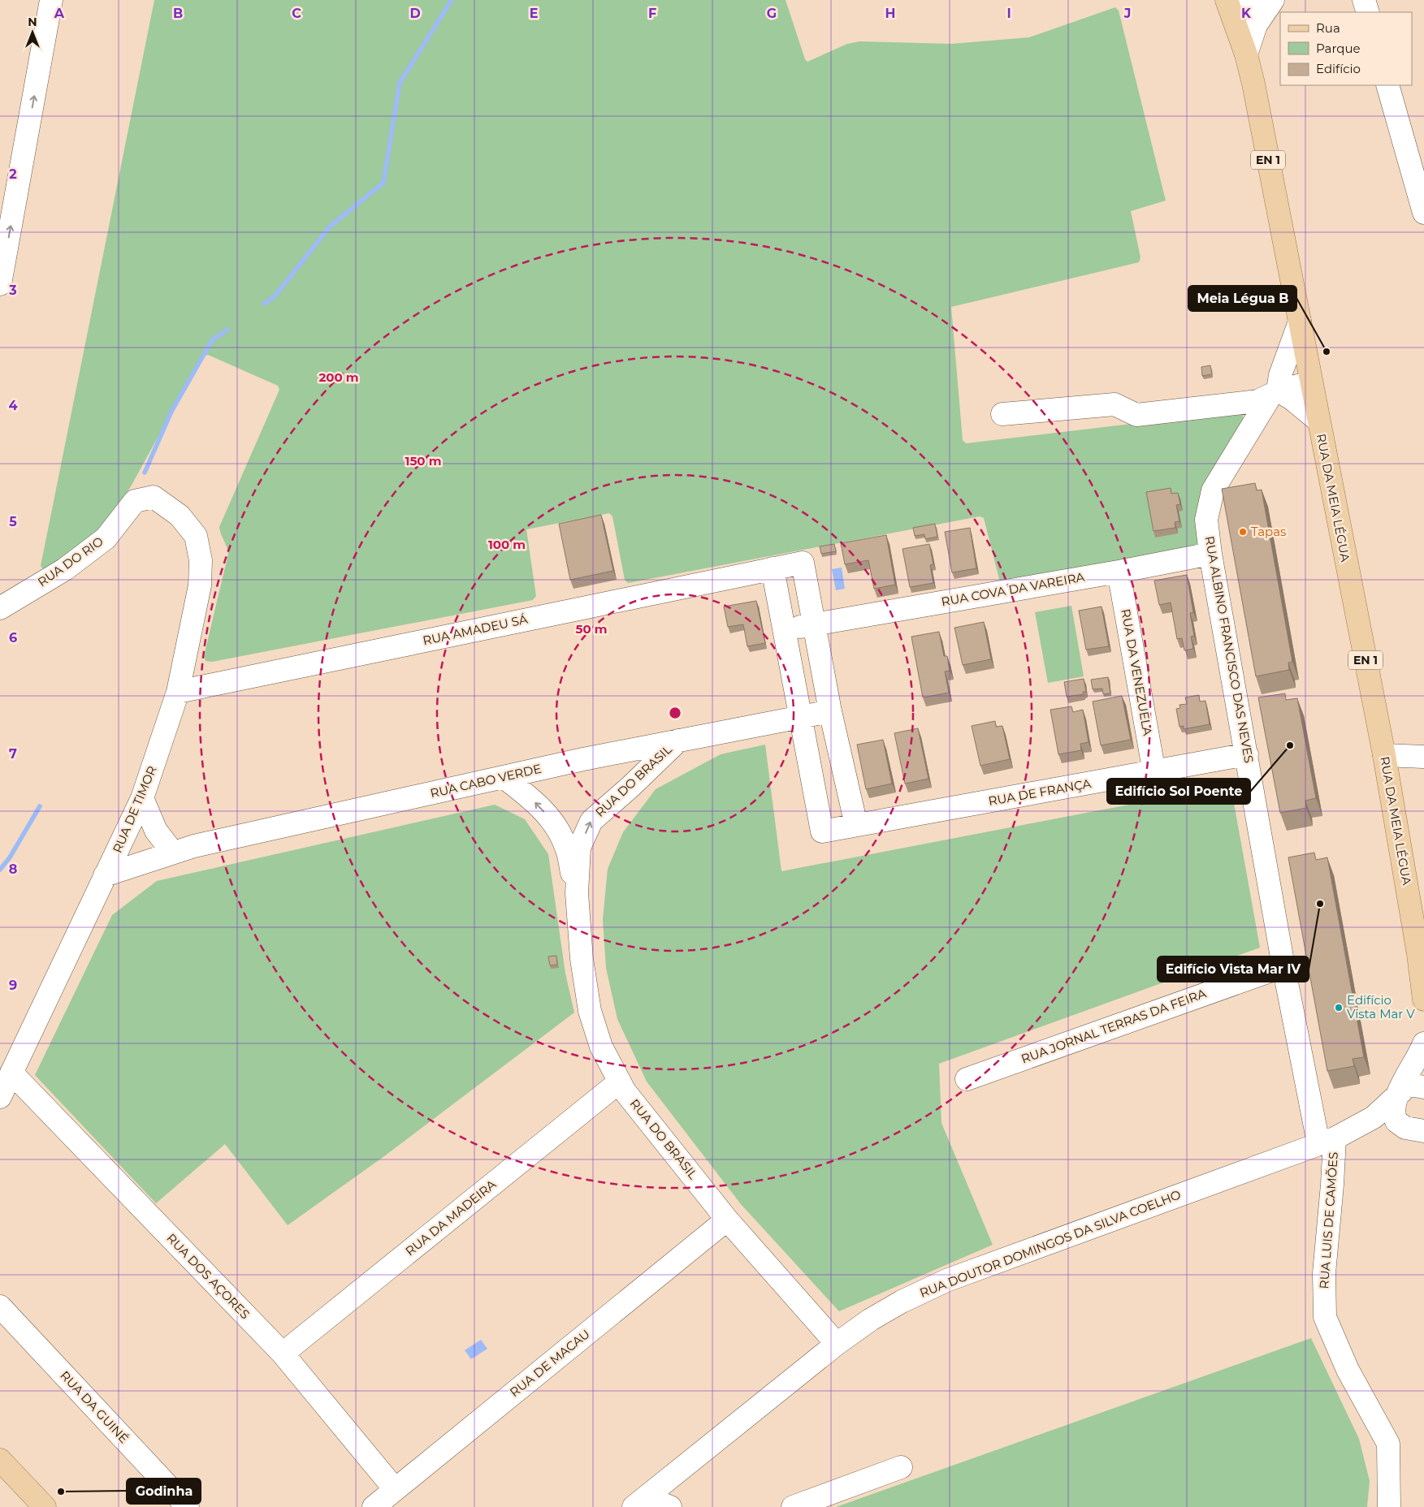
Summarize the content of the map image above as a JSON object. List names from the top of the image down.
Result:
{
  "streets": {
    "main road": ["EN 1", "RUA DA MEIA LÉGUA"],
    "street": [
      "RUA DO RIO",
      "RUA COVA DA VAREIRA",
      "RUA AMADEU SÁ",
      "RUA ALBINO FRANCISCO DAS NEVES",
      "RUA DA VENEZUELA",
      "RUA CABO VERDE",
      "RUA DO BRASIL",
      "RUA DE FRANÇA",
      "RUA DE TIMOR",
      "RUA JORNAL TERRAS DA FEIRA",
      "RUA DA MADEIRA",
      "RUA LUIS DE CAMÕES",
      "RUA DOUTOR DOMINGOS DA SILVA COELHO",
      "RUA DOS AÇORES",
      "RUA DE MACAU",
      "RUA DA GUINÉ"
    ]
  },
  "crossings": [
    ["RUA DA MEIA LÉGUA", "RUA ALBINO FRANCISCO DAS NEVES"],
    ["RUA DO RIO", "RUA DE TIMOR"],
    ["RUA COVA DA VAREIRA", "RUA AMADEU SÁ"],
    ["RUA COVA DA VAREIRA", "RUA ALBINO FRANCISCO DAS NEVES"],
    ["RUA COVA DA VAREIRA", "RUA DA VENEZUELA"],
    ["RUA AMADEU SÁ", "RUA DE TIMOR"],
    ["RUA ALBINO FRANCISCO DAS NEVES", "RUA DE FRANÇA"],
    ["RUA ALBINO FRANCISCO DAS NEVES", "RUA JORNAL TERRAS DA FEIRA"],
    ["RUA ALBINO FRANCISCO DAS NEVES", "RUA LUIS DE CAMÕES"],
    ["RUA ALBINO FRANCISCO DAS NEVES", "RUA DOUTOR DOMINGOS DA SILVA COELHO"],
    ["RUA DA VENEZUELA", "RUA DE FRANÇA"],
    ["RUA CABO VERDE", "RUA DO BRASIL"],
    ["RUA CABO VERDE", "RUA DE FRANÇA"],
    ["RUA CABO VERDE", "RUA DE TIMOR"],
    ["RUA DO BRASIL", "RUA DA MADEIRA"],
    ["RUA DO BRASIL", "RUA DOUTOR DOMINGOS DA SILVA COELHO"],
    ["RUA DO BRASIL", "RUA DE MACAU"],
    ["RUA DE TIMOR", "RUA DOS AÇORES"],
    ["RUA DA MADEIRA", "RUA DOS AÇORES"],
    ["RUA LUIS DE CAMÕES", "RUA DOUTOR DOMINGOS DA SILVA COELHO"],
    ["RUA DOS AÇORES", "RUA DE MACAU"]
  ],
  "places": [
    "Meia Légua B",
    "Tapas",
    "Edifício Sol Poente",
    "Edifício Vista Mar IV",
    "Edifício Vista Mar V",
    "Godinha"
  ],
  "legend": ["Rua", "Parque", "Edifício"],
  "north": "top",
  "grid": {
    "columns": [
      "A",
      "B",
      "C",
      "D",
      "E",
      "F",
      "G",
      "H",
      "I",
      "J",
      "K"
    ],
    "rows": [
      "2",
      "3",
      "4",
      "5",
      "6",
      "7",
      "8",
      "9"
    ]
  },
  "rings": [
    "200 m",
    "150 m",
    "100 m",
    "50 m"
  ]
}
